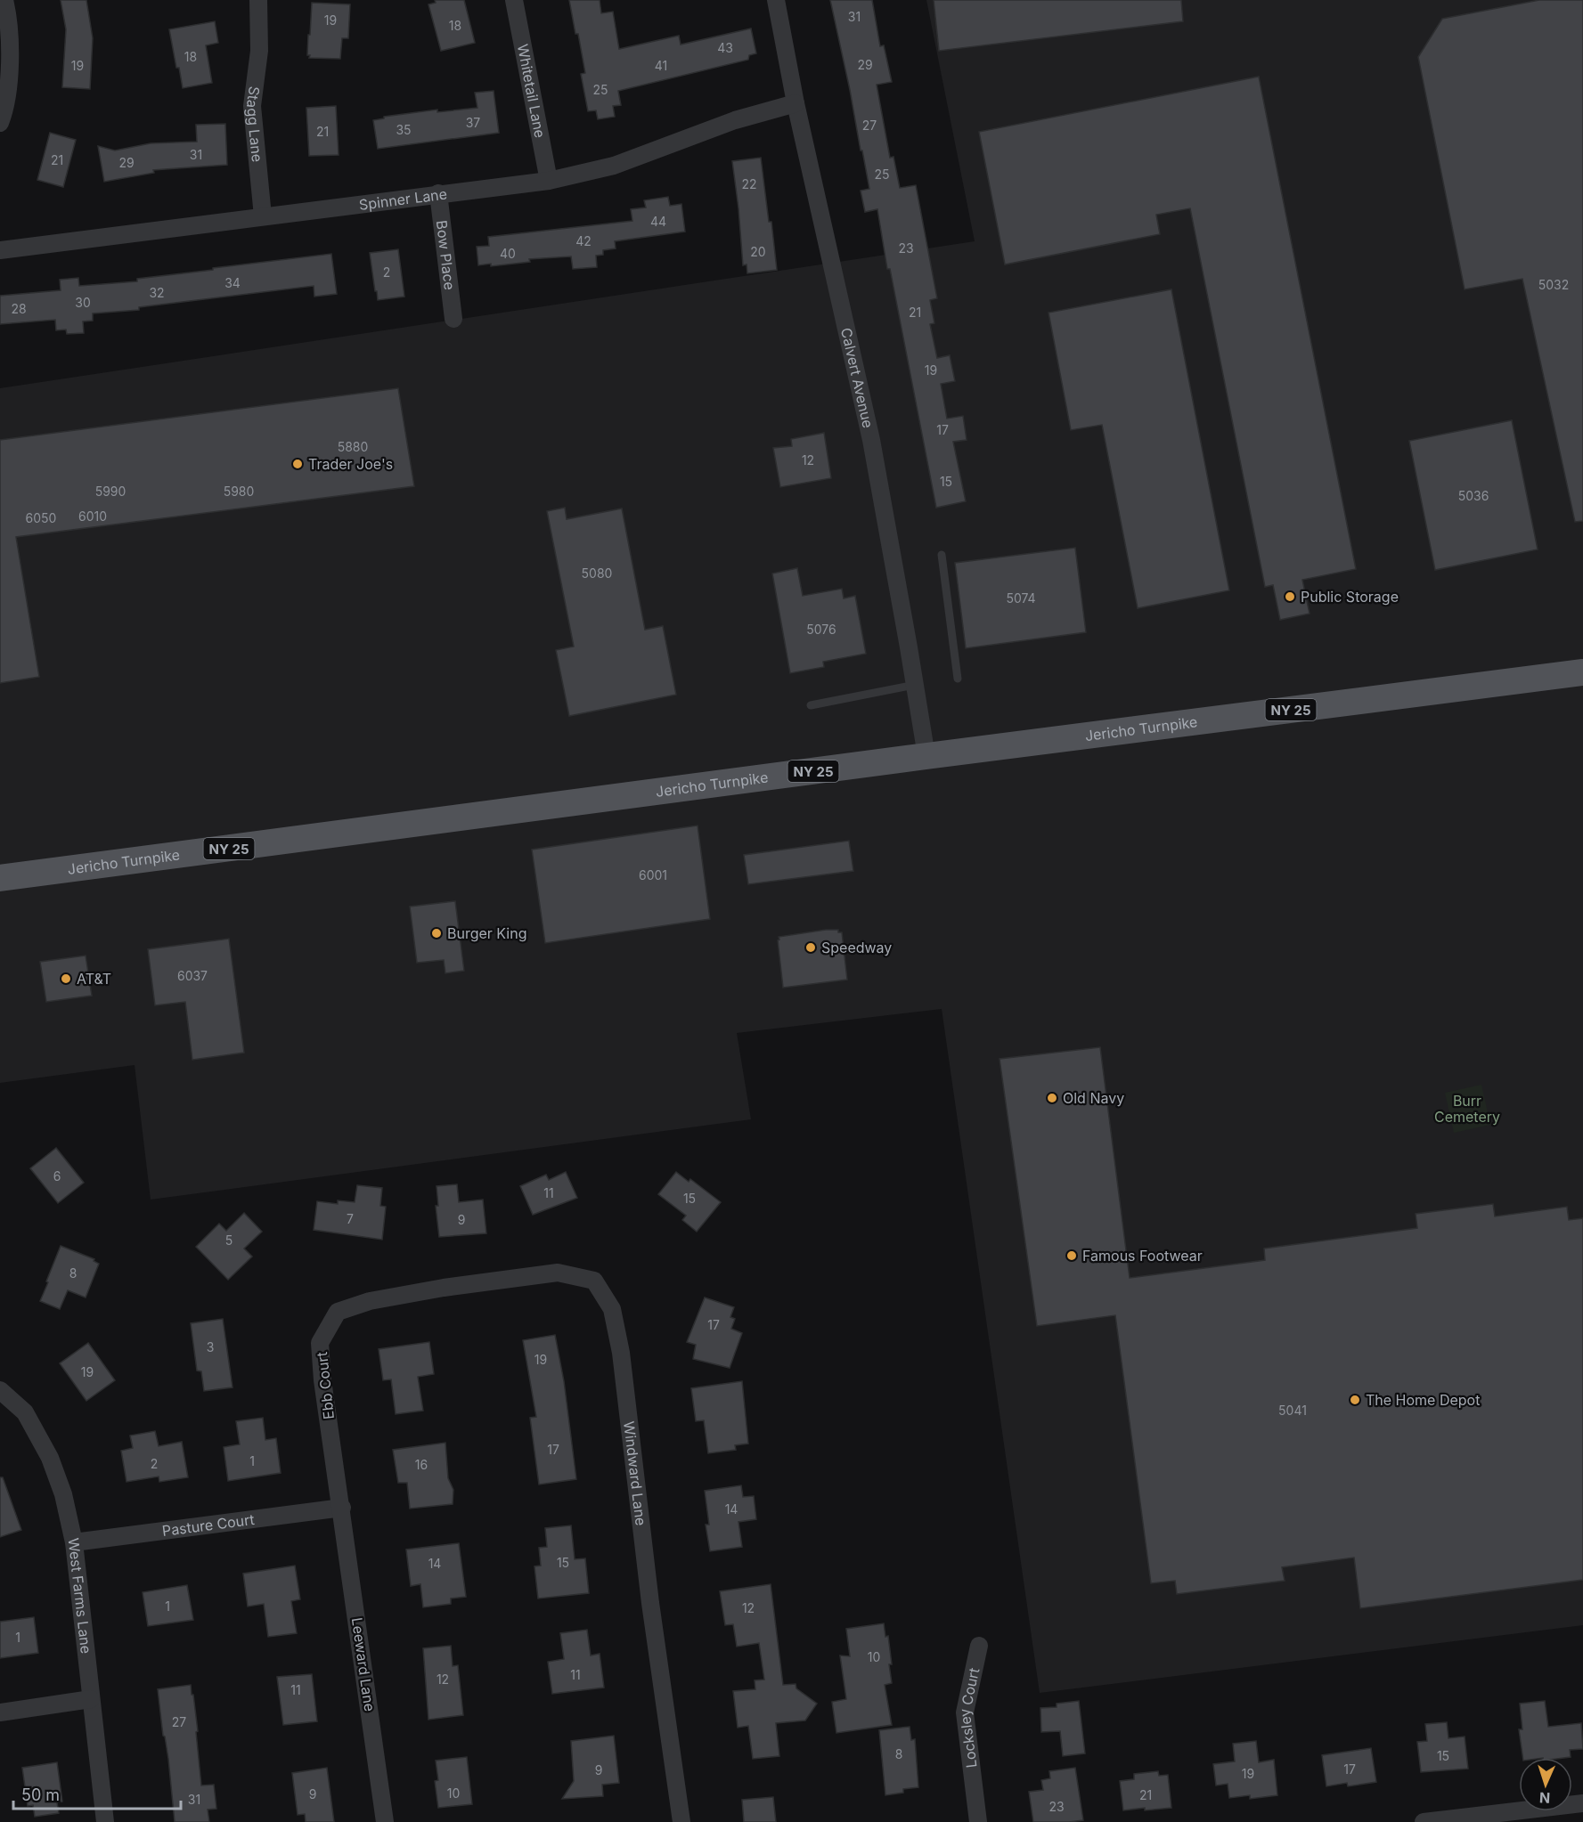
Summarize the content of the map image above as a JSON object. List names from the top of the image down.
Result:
{
  "streets": {
    "main road": ["NY 25", "Jericho Turnpike"],
    "street": [
      "Whitetail Lane",
      "Stagg Lane",
      "Spinner Lane",
      "Bow Place",
      "Calvert Avenue",
      "Ebb Court",
      "Windward Lane",
      "Pasture Court",
      "West Farms Lane",
      "Leeward Lane",
      "Locksley Court"
    ]
  },
  "crossings": [
    ["Whitetail Lane", "Spinner Lane"],
    ["Stagg Lane", "Spinner Lane"],
    ["Spinner Lane", "Bow Place"],
    ["Spinner Lane", "Calvert Avenue"],
    ["Calvert Avenue", "Jericho Turnpike"],
    ["Ebb Court", "Windward Lane"],
    ["Ebb Court", "Pasture Court"],
    ["Ebb Court", "Leeward Lane"],
    ["Pasture Court", "West Farms Lane"],
    ["Pasture Court", "Leeward Lane"]
  ],
  "parks": ["Burr Cemetery"],
  "places": [
    "Trader Joe's",
    "Public Storage",
    "Burger King",
    "Speedway",
    "AT&T",
    "Old Navy",
    "Famous Footwear",
    "The Home Depot"
  ],
  "house_numbers": [
    "31",
    "19",
    "18",
    "43",
    "18",
    "29",
    "19",
    "41",
    "25",
    "37",
    "27",
    "35",
    "21",
    "31",
    "21",
    "29",
    "25",
    "22",
    "44",
    "42",
    "23",
    "20",
    "40",
    "2",
    "34",
    "5032",
    "32",
    "30",
    "28",
    "21",
    "19",
    "17",
    "5880",
    "12",
    "15",
    "5990",
    "5980",
    "5036",
    "6010",
    "6050",
    "5080",
    "5074",
    "5076",
    "6001",
    "6037",
    "6",
    "11",
    "15",
    "7",
    "9",
    "5",
    "8",
    "17",
    "3",
    "19",
    "19",
    "5041",
    "17",
    "1",
    "2",
    "16",
    "14",
    "15",
    "14",
    "1",
    "12",
    "1",
    "10",
    "11",
    "12",
    "11",
    "27",
    "8",
    "15",
    "17",
    "9",
    "19",
    "10",
    "9",
    "21",
    "31",
    "23"
  ],
  "scale_bar": "50 m",
  "north": "bottom"
}
